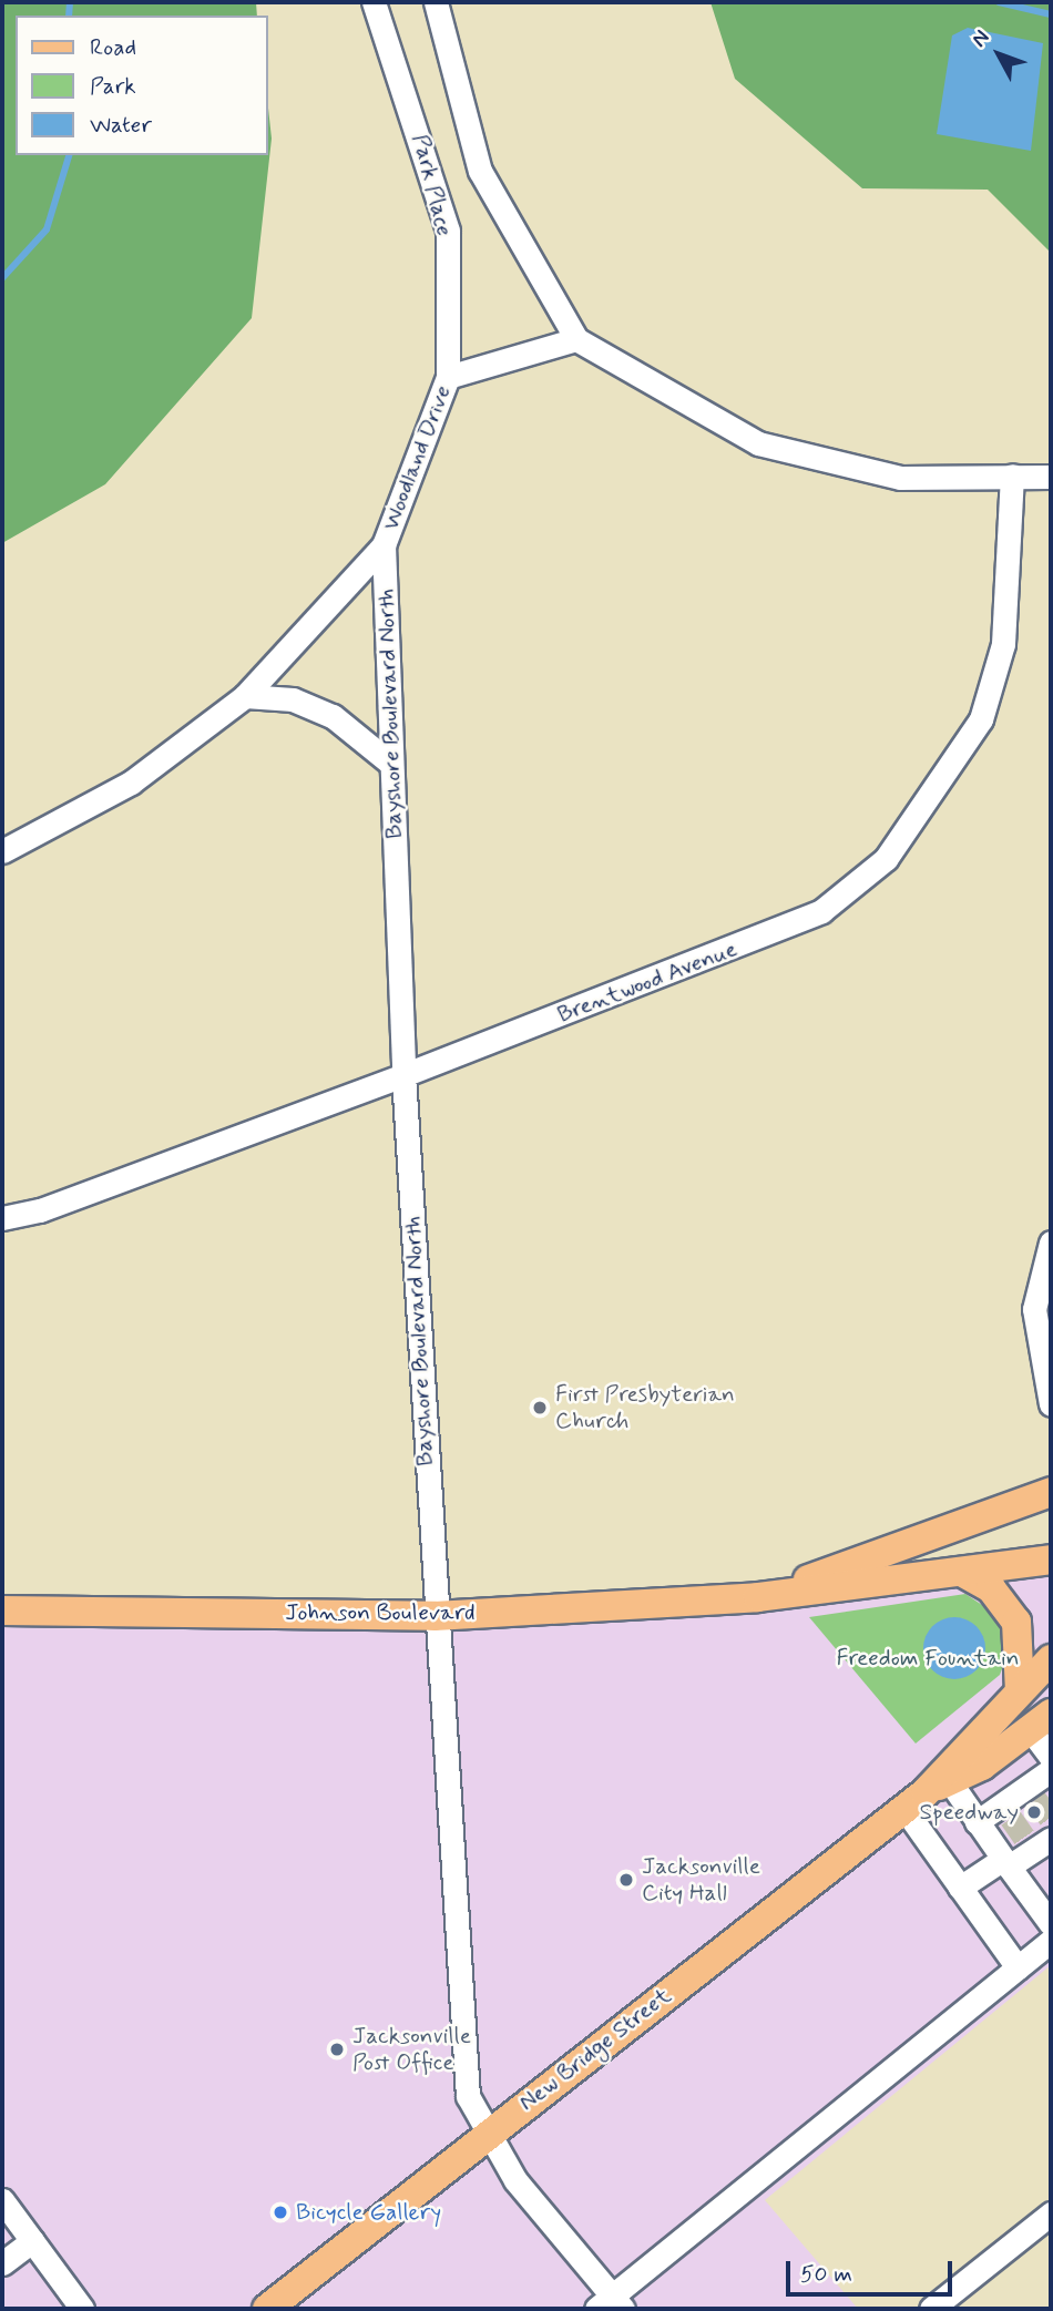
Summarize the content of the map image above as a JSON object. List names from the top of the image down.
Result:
{
  "streets": {
    "main road": ["Johnson Boulevard", "New Bridge Street"],
    "street": [
      "Park Place",
      "Woodland Drive",
      "Bayshore Boulevard North",
      "Brentwood Avenue"
    ]
  },
  "crossings": [
    ["Park Place", "Woodland Drive"],
    ["Woodland Drive", "Bayshore Boulevard North"],
    ["Bayshore Boulevard North", "Brentwood Avenue"],
    ["Bayshore Boulevard North", "Johnson Boulevard"],
    ["Bayshore Boulevard North", "New Bridge Street"]
  ],
  "parks": ["Freedom Fountain"],
  "places": [
    "First Presbyterian Church",
    "Speedway",
    "Jacksonville City Hall",
    "Jacksonville Post Office",
    "Bicycle Gallery"
  ],
  "legend": ["Road", "Park", "Water"],
  "scale_bar": "50 m",
  "north": "top left"
}
